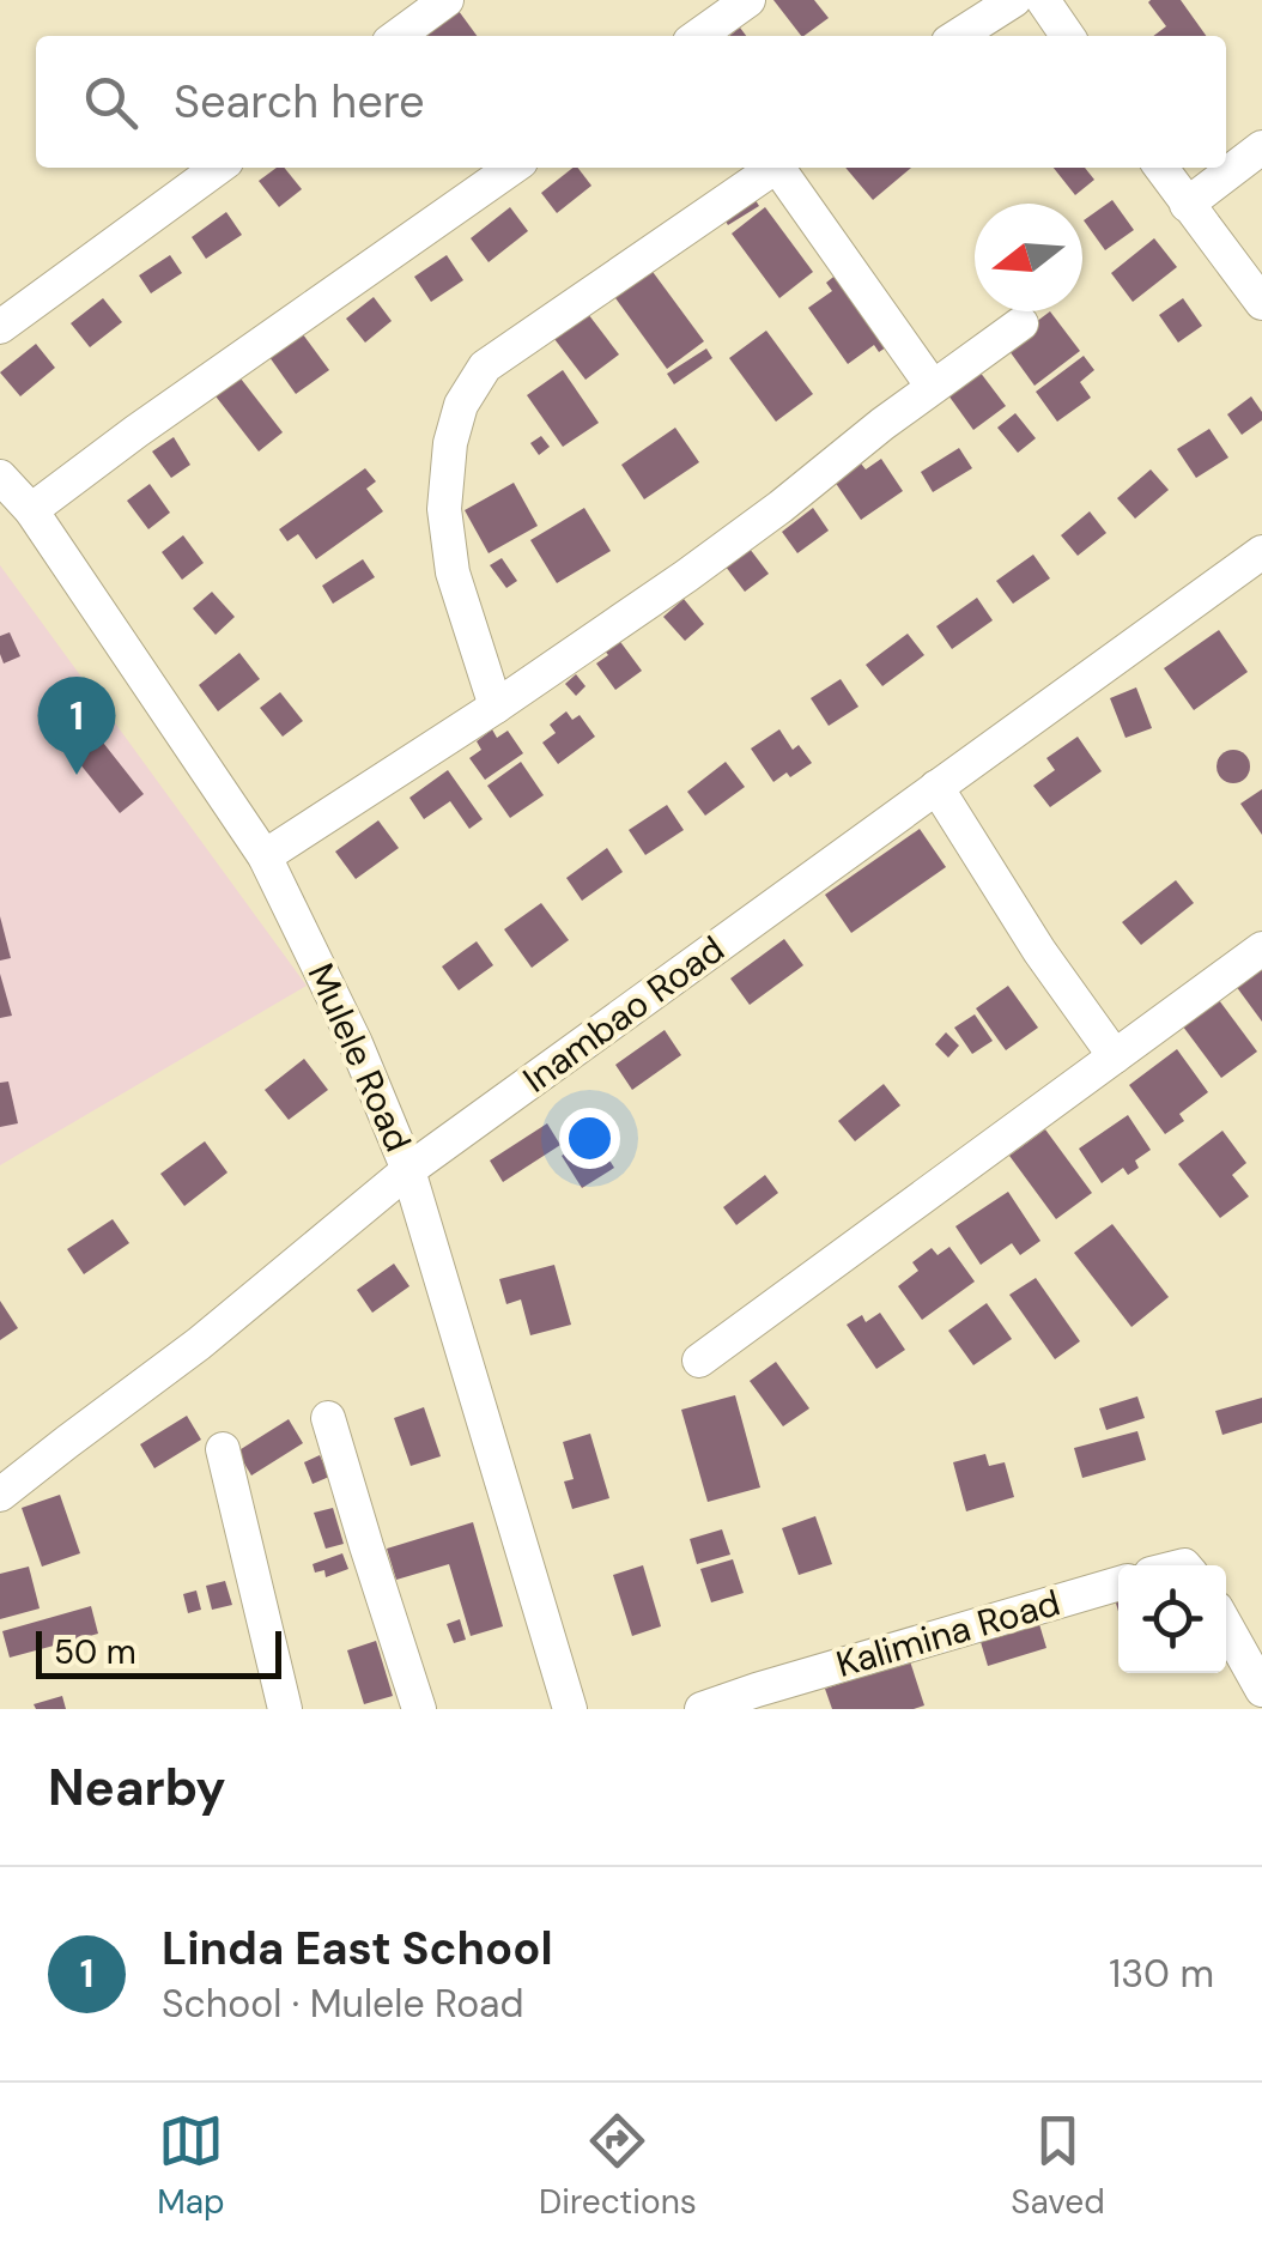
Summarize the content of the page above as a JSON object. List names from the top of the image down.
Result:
{
  "streets": {
    "street": ["Inambao Road", "Mulele Road", "Kalimina Road"]
  },
  "crossings": [
    ["Inambao Road", "Mulele Road"]
  ],
  "scale_bar": "50 m",
  "north": "left",
  "page": {
    "search": "Search here",
    "pins": "1",
    "scale": "50 m",
    "heading": "Nearby",
    "list": [
      {
        "mark": "1",
        "name": "Linda East School",
        "note": "School · Mulele Road",
        "value": "130 m"
      }
    ],
    "nav": ["Map", "Directions", "Saved"]
  }
}
